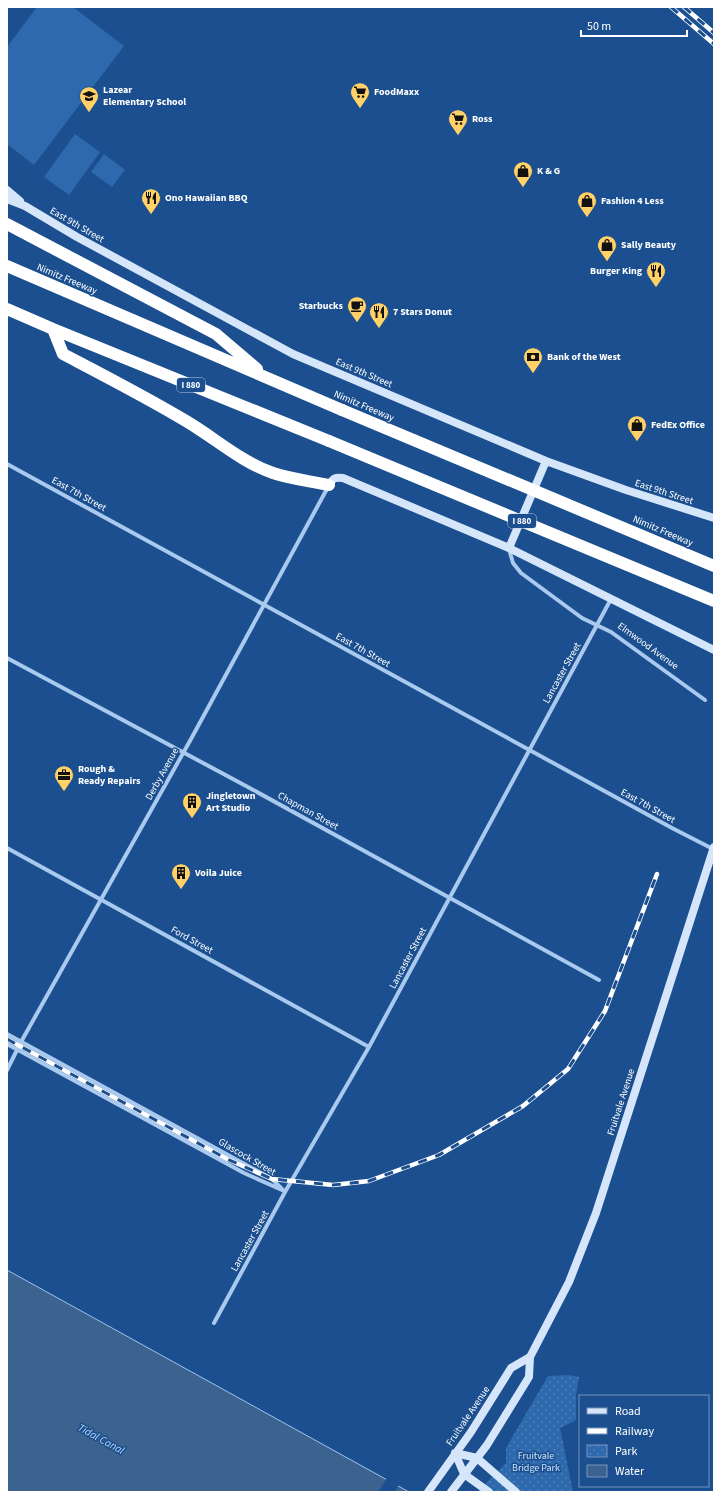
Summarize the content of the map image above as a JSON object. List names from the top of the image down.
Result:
{
  "streets": {
    "highway": ["Nimitz Freeway", "I 880"],
    "main road": ["East 9th Street", "Elmwood Avenue", "Fruitvale Avenue"],
    "street": [
      "East 7th Street",
      "Lancaster Street",
      "Derby Avenue",
      "Chapman Street",
      "Ford Street",
      "Glascock Street"
    ]
  },
  "crossings": [
    ["East 7th Street", "Lancaster Street"],
    ["East 7th Street", "Derby Avenue"],
    ["East 7th Street", "Fruitvale Avenue"],
    ["Elmwood Avenue", "Lancaster Street"],
    ["Elmwood Avenue", "Derby Avenue"],
    ["Lancaster Street", "Chapman Street"],
    ["Lancaster Street", "Ford Street"],
    ["Lancaster Street", "Glascock Street"],
    ["Derby Avenue", "Chapman Street"],
    ["Derby Avenue", "Ford Street"],
    ["Derby Avenue", "Glascock Street"]
  ],
  "water": ["Tidal Canal"],
  "parks": ["Fruitvale Bridge Park"],
  "places": {
    "supermarket": ["FoodMaxx", "Ross"],
    "school or university": ["Lazear Elementary School"],
    "shop": [
      "K & G",
      "Fashion 4 Less",
      "Sally Beauty",
      "FedEx Office"
    ],
    "restaurant": ["Ono Hawaiian BBQ", "Burger King", "7 Stars Donut"],
    "cafe": ["Starbucks"],
    "bank": ["Bank of the West"],
    "office": ["Rough & Ready Repairs"],
    "building": ["Jingletown Art Studio", "Voila Juice"]
  },
  "legend": [
    "Road",
    "Railway",
    "Park",
    "Water"
  ],
  "scale_bar": "50 m"
}
